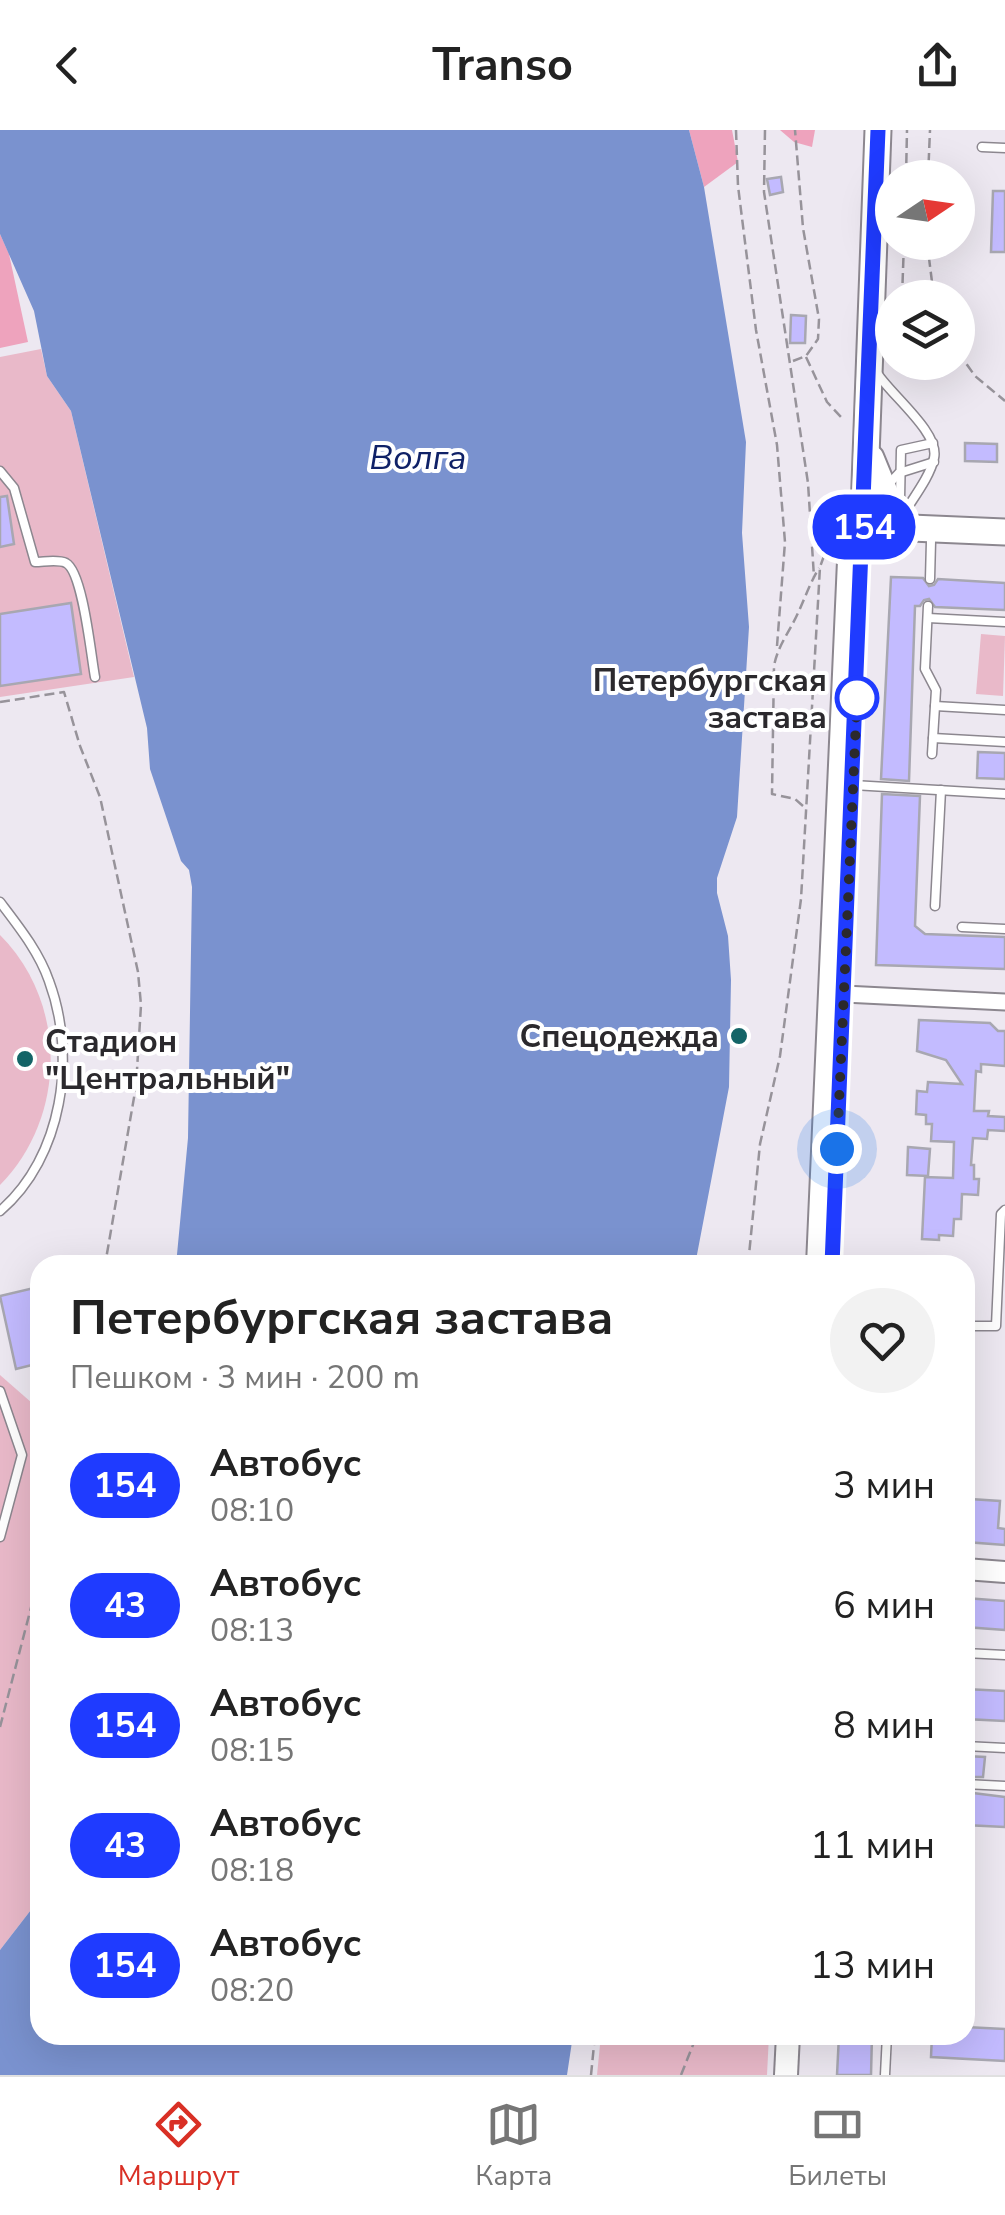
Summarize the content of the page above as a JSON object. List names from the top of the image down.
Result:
{
  "water": ["Волга"],
  "places": ["Петербургская застава", "Спецодежда", "Стадион \"Центральный\""],
  "lines": ["bus line 154"],
  "north": "right",
  "page": {
    "header": "Transo",
    "on_map": "154",
    "heading": ["Петербургская застава", "Пешком · 3 мин · 200 m"],
    "list": [
      {
        "mark": "154",
        "name": "Автобус",
        "note": "08:10",
        "value": "3 мин"
      },
      {
        "mark": "43",
        "name": "Автобус",
        "note": "08:13",
        "value": "6 мин"
      },
      {
        "mark": "154",
        "name": "Автобус",
        "note": "08:15",
        "value": "8 мин"
      },
      {
        "mark": "43",
        "name": "Автобус",
        "note": "08:18",
        "value": "11 мин"
      },
      {
        "mark": "154",
        "name": "Автобус",
        "note": "08:20",
        "value": "13 мин"
      }
    ],
    "tabs": ["Маршрут", "Карта", "Билеты"]
  }
}
